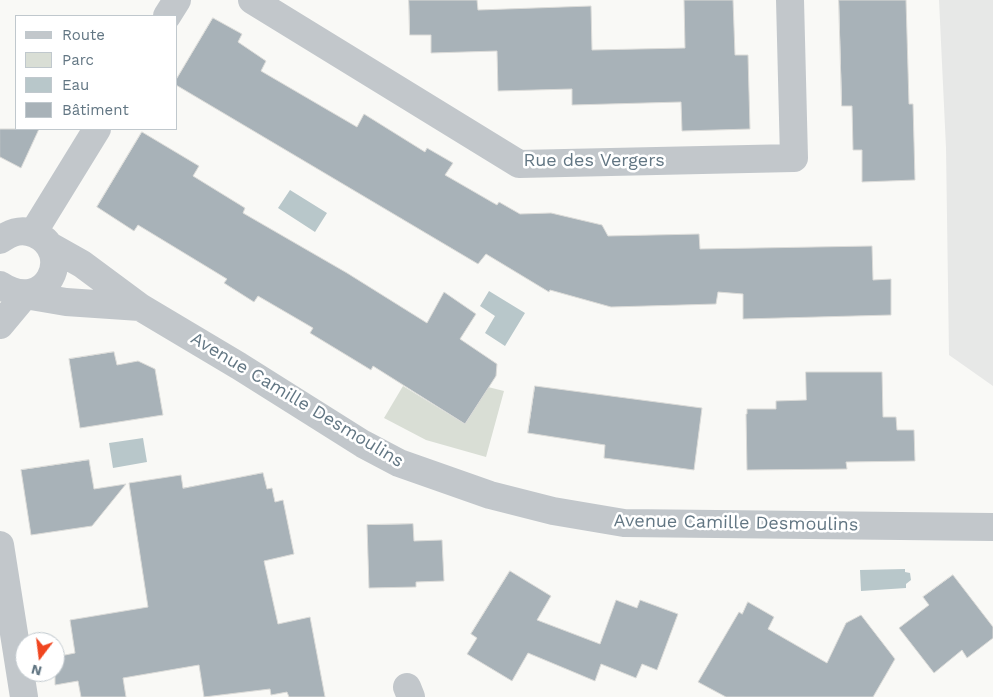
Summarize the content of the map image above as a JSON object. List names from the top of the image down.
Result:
{
  "streets": {
    "street": ["Rue des Vergers", "Avenue Camille Desmoulins"]
  },
  "legend": [
    "Route",
    "Parc",
    "Eau",
    "Bâtiment"
  ],
  "north": "bottom"
}
